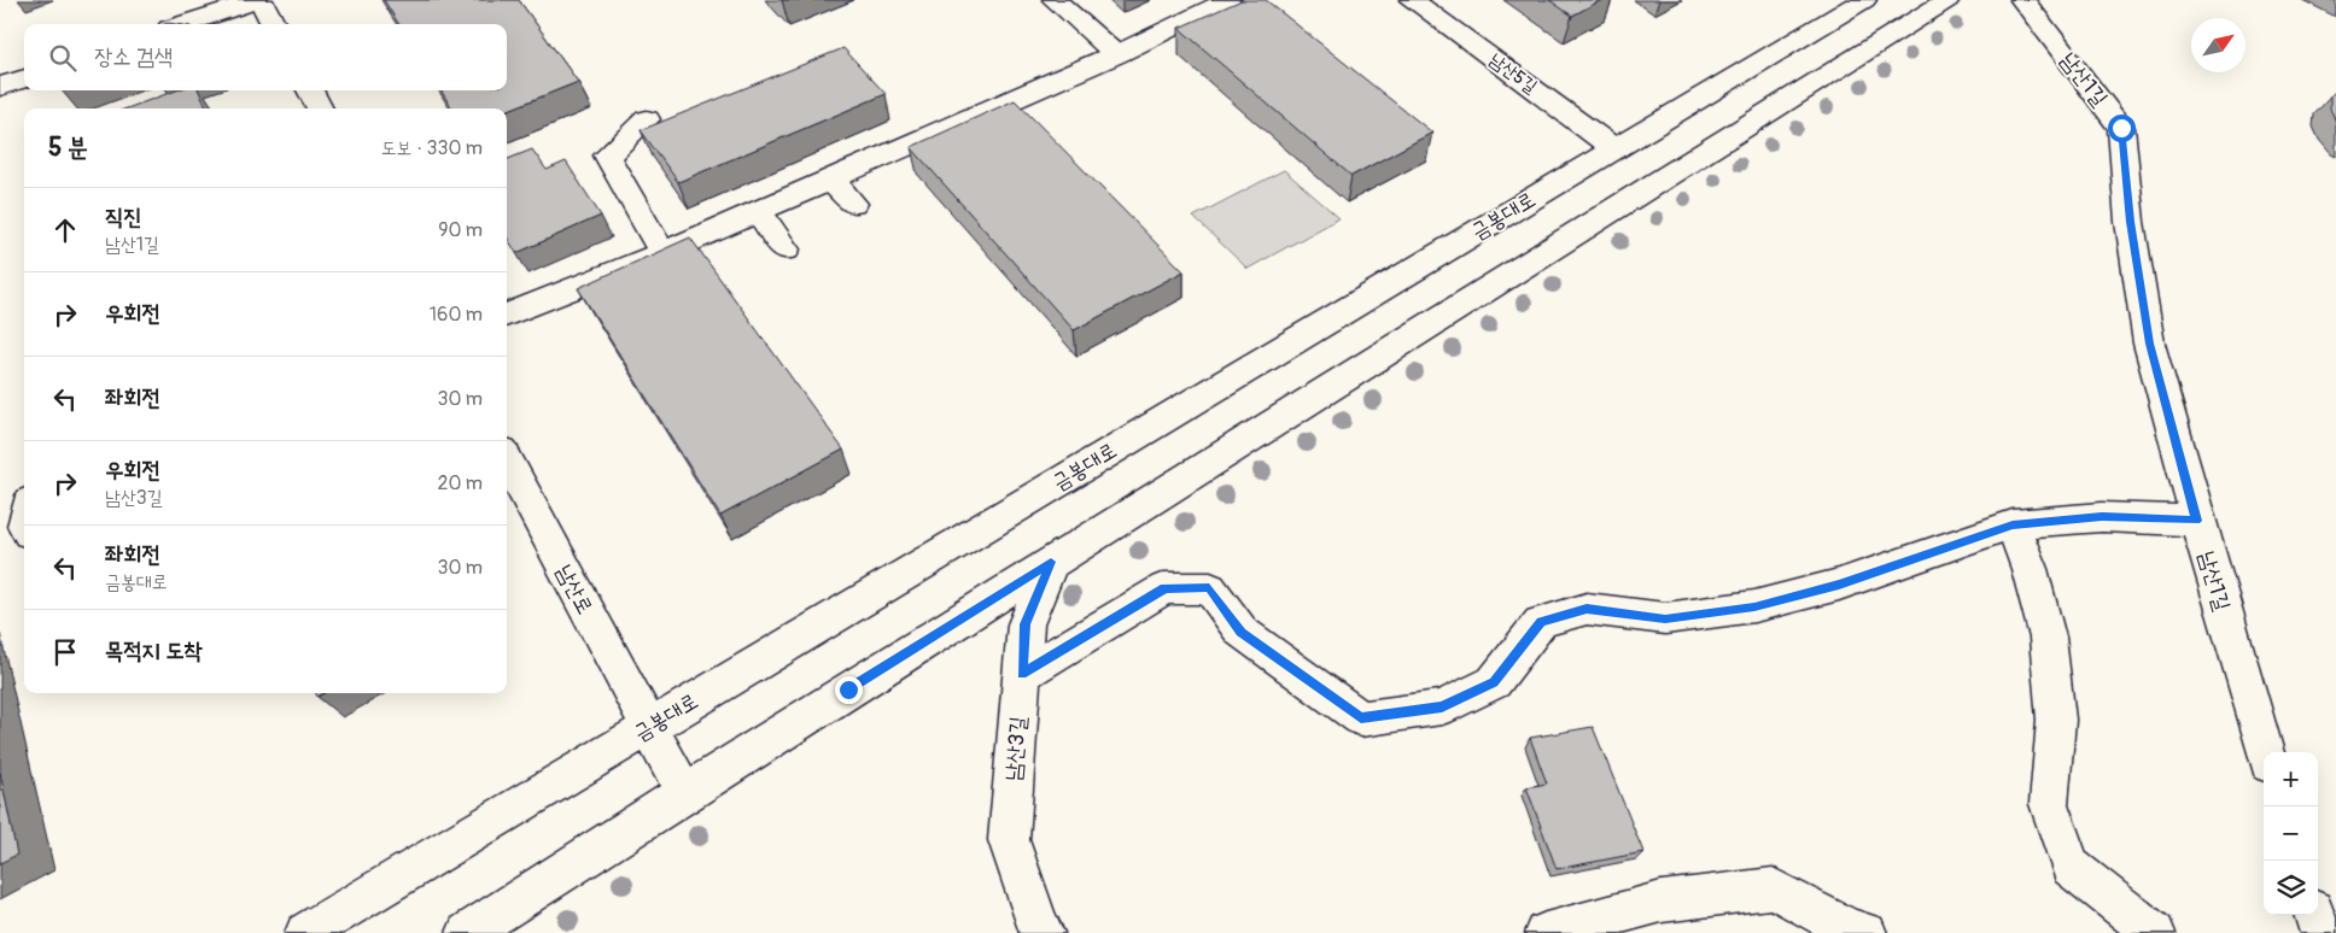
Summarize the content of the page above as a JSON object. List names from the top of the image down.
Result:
{
  "streets": {
    "street": [
      "남산5길",
      "남산1길",
      "금봉대로",
      "남산로",
      "남산3길"
    ]
  },
  "crossings": [
    ["남산5길", "금봉대로"],
    ["금봉대로", "남산로"]
  ],
  "north": "top right",
  "page": {
    "search": "장소 검색",
    "heading": ["5 분", "도보 · 330 m"],
    "list": [
      ["직진", "남산1길", "90 m"],
      ["우회전", "160 m"],
      ["좌회전", "30 m"],
      ["우회전", "남산3길", "20 m"],
      ["좌회전", "금봉대로", "30 m"],
      "목적지 도착"
    ],
    "map_buttons": ["+", "−"]
  }
}
